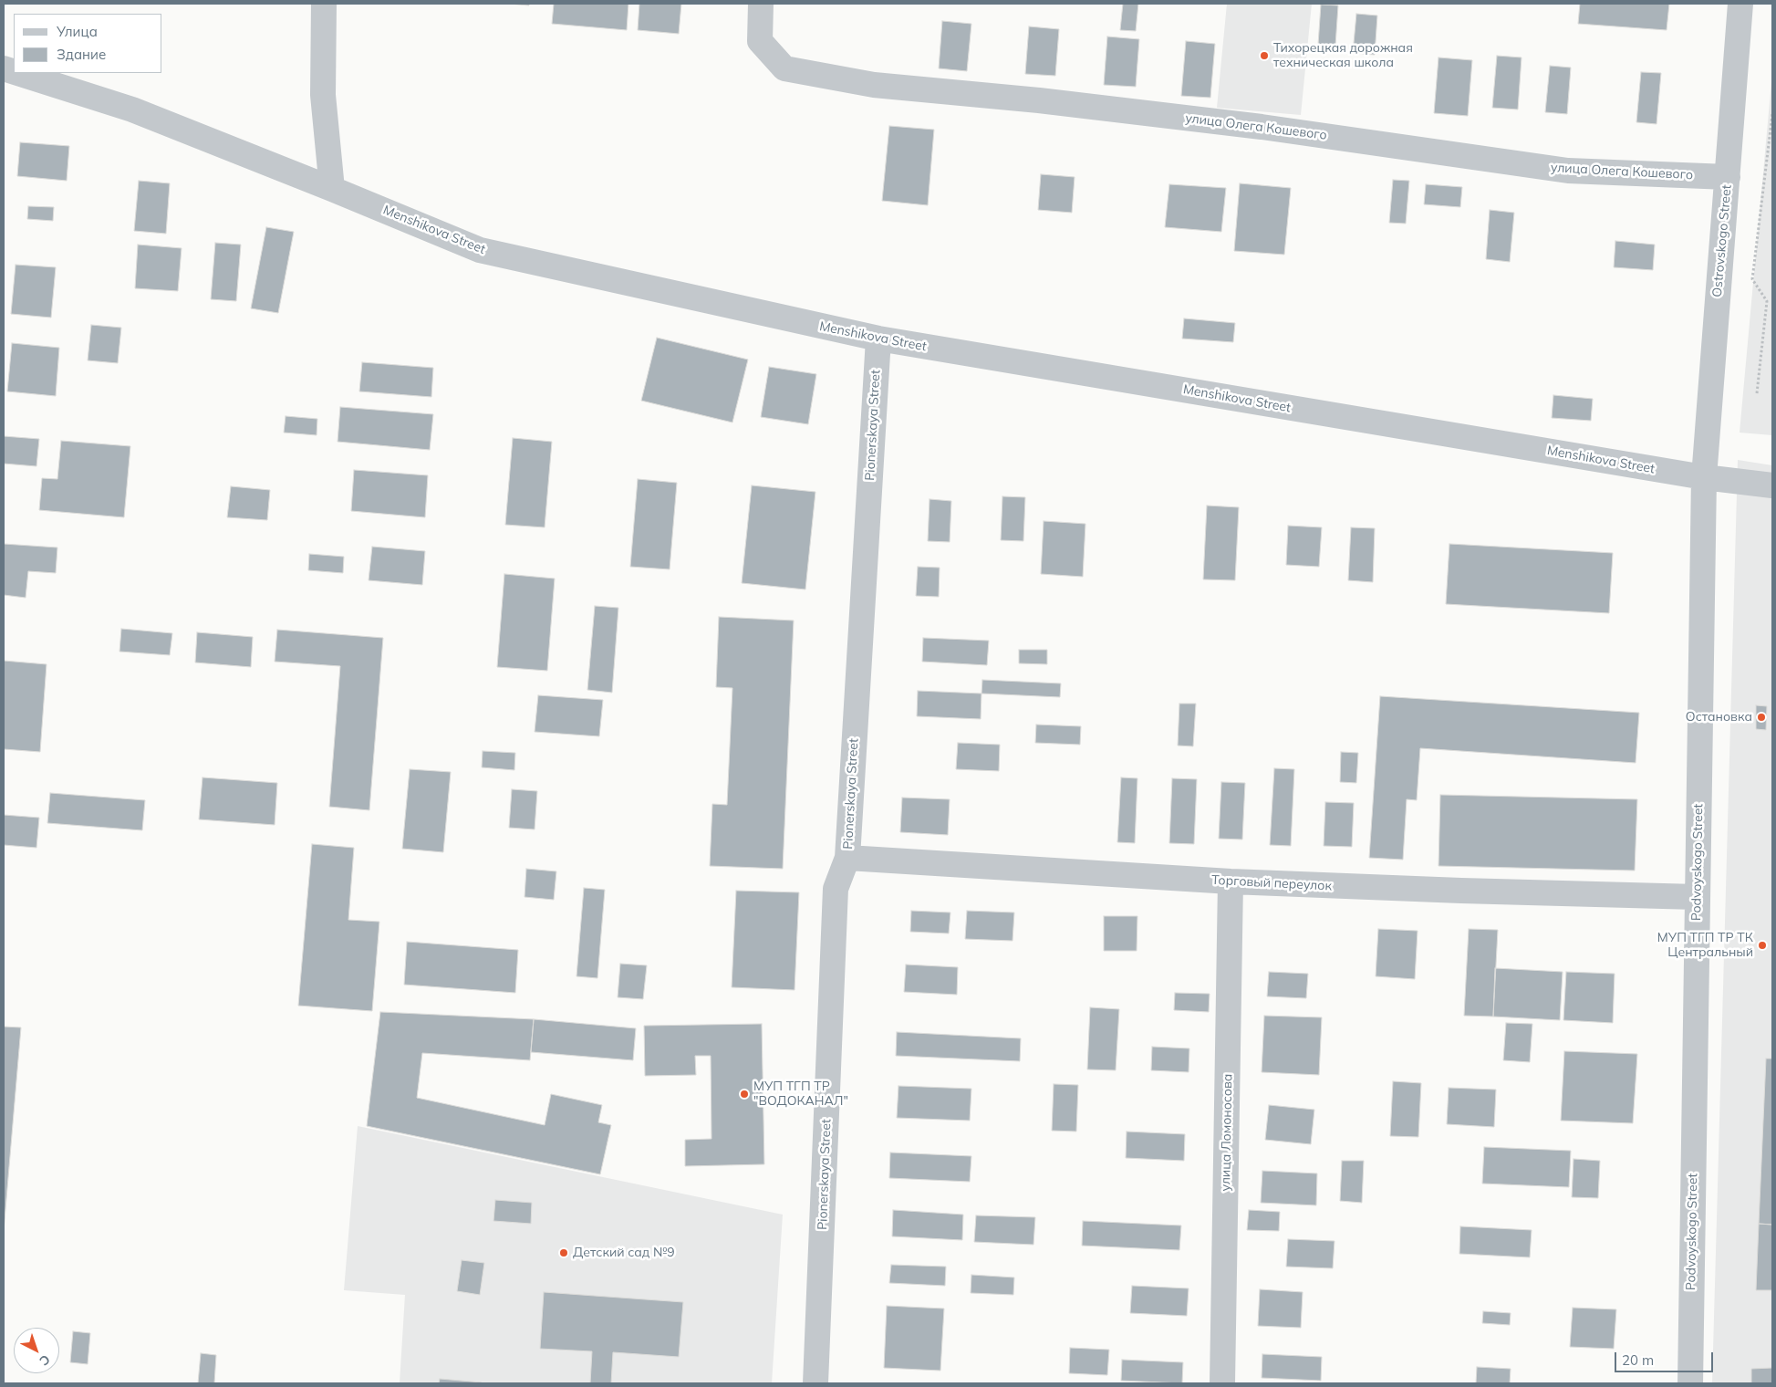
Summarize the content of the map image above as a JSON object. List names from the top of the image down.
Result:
{
  "streets": {
    "street": [
      "улица Олега Кошевого",
      "Menshikova Street",
      "Ostrovskogo Street",
      "Pionerskaya Street",
      "Podvoyskogo Street",
      "Торговый переулок",
      "улица Ломоносова"
    ]
  },
  "crossings": [
    ["улица Олега Кошевого", "Ostrovskogo Street"],
    ["Menshikova Street", "Ostrovskogo Street"],
    ["Menshikova Street", "Pionerskaya Street"],
    ["Menshikova Street", "Podvoyskogo Street"],
    ["Ostrovskogo Street", "Podvoyskogo Street"],
    ["Pionerskaya Street", "Торговый переулок"],
    ["Podvoyskogo Street", "Торговый переулок"],
    ["Торговый переулок", "улица Ломоносова"]
  ],
  "places": [
    "Тихорецкая дорожная техническая школа",
    "Остановка",
    "МУП ТГП ТР ТК Центральный",
    "МУП ТГП ТР \"ВОДОКАНАЛ\"",
    "Детский сад №9"
  ],
  "legend": ["Улица", "Здание"],
  "scale_bar": "20 m",
  "north": "bottom right"
}
